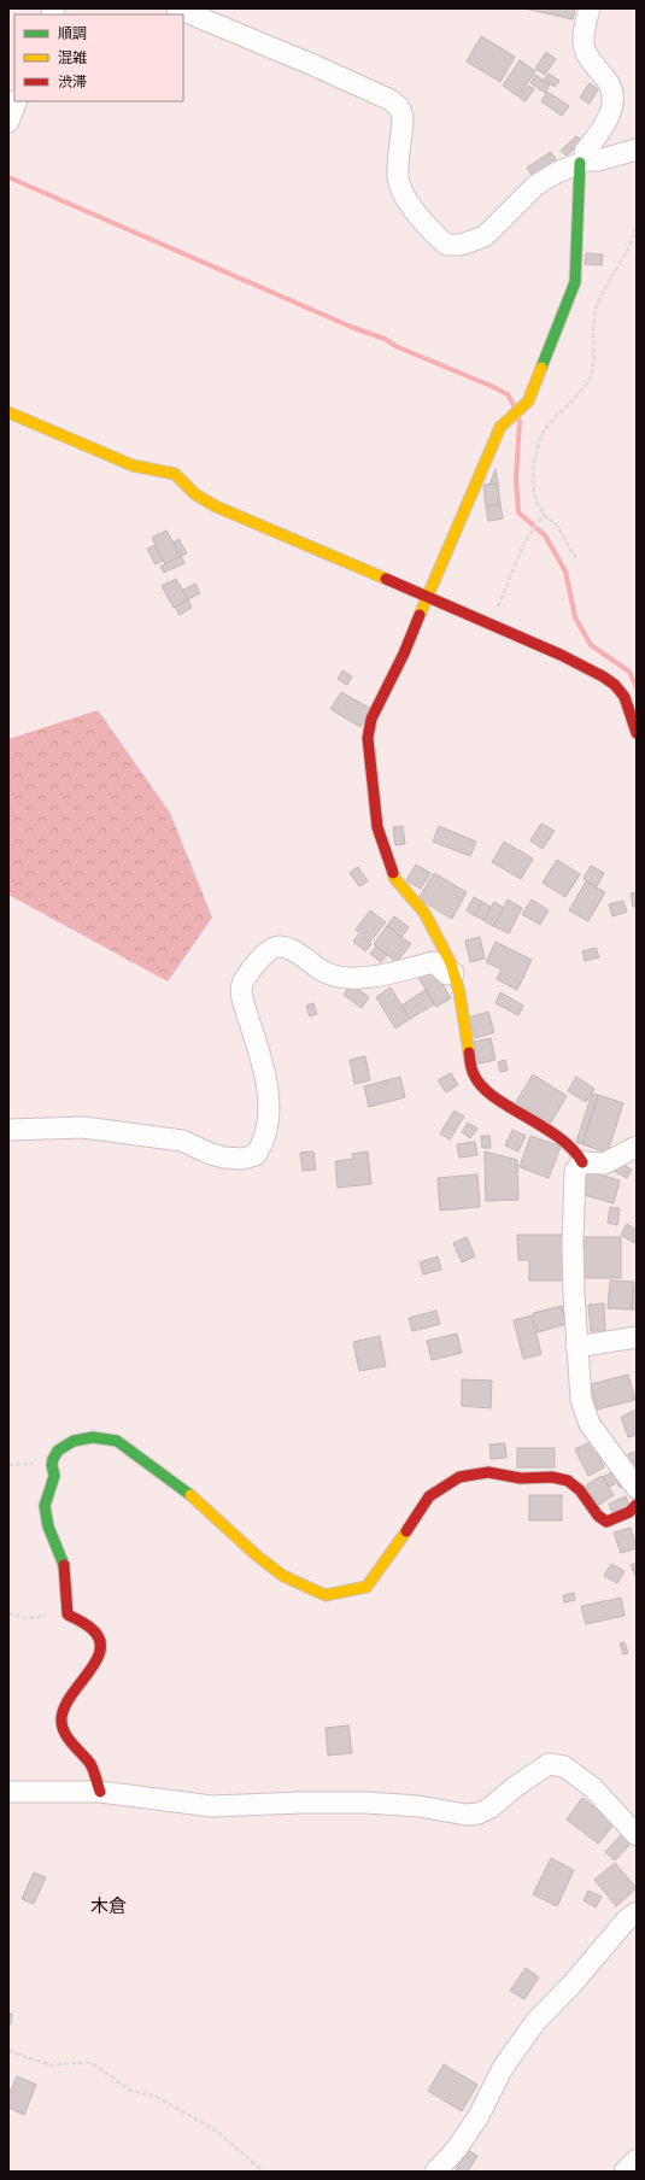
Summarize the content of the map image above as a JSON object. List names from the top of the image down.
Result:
{
  "districts": ["木倉"],
  "legend": ["順調", "混雑", "渋滞"]
}
